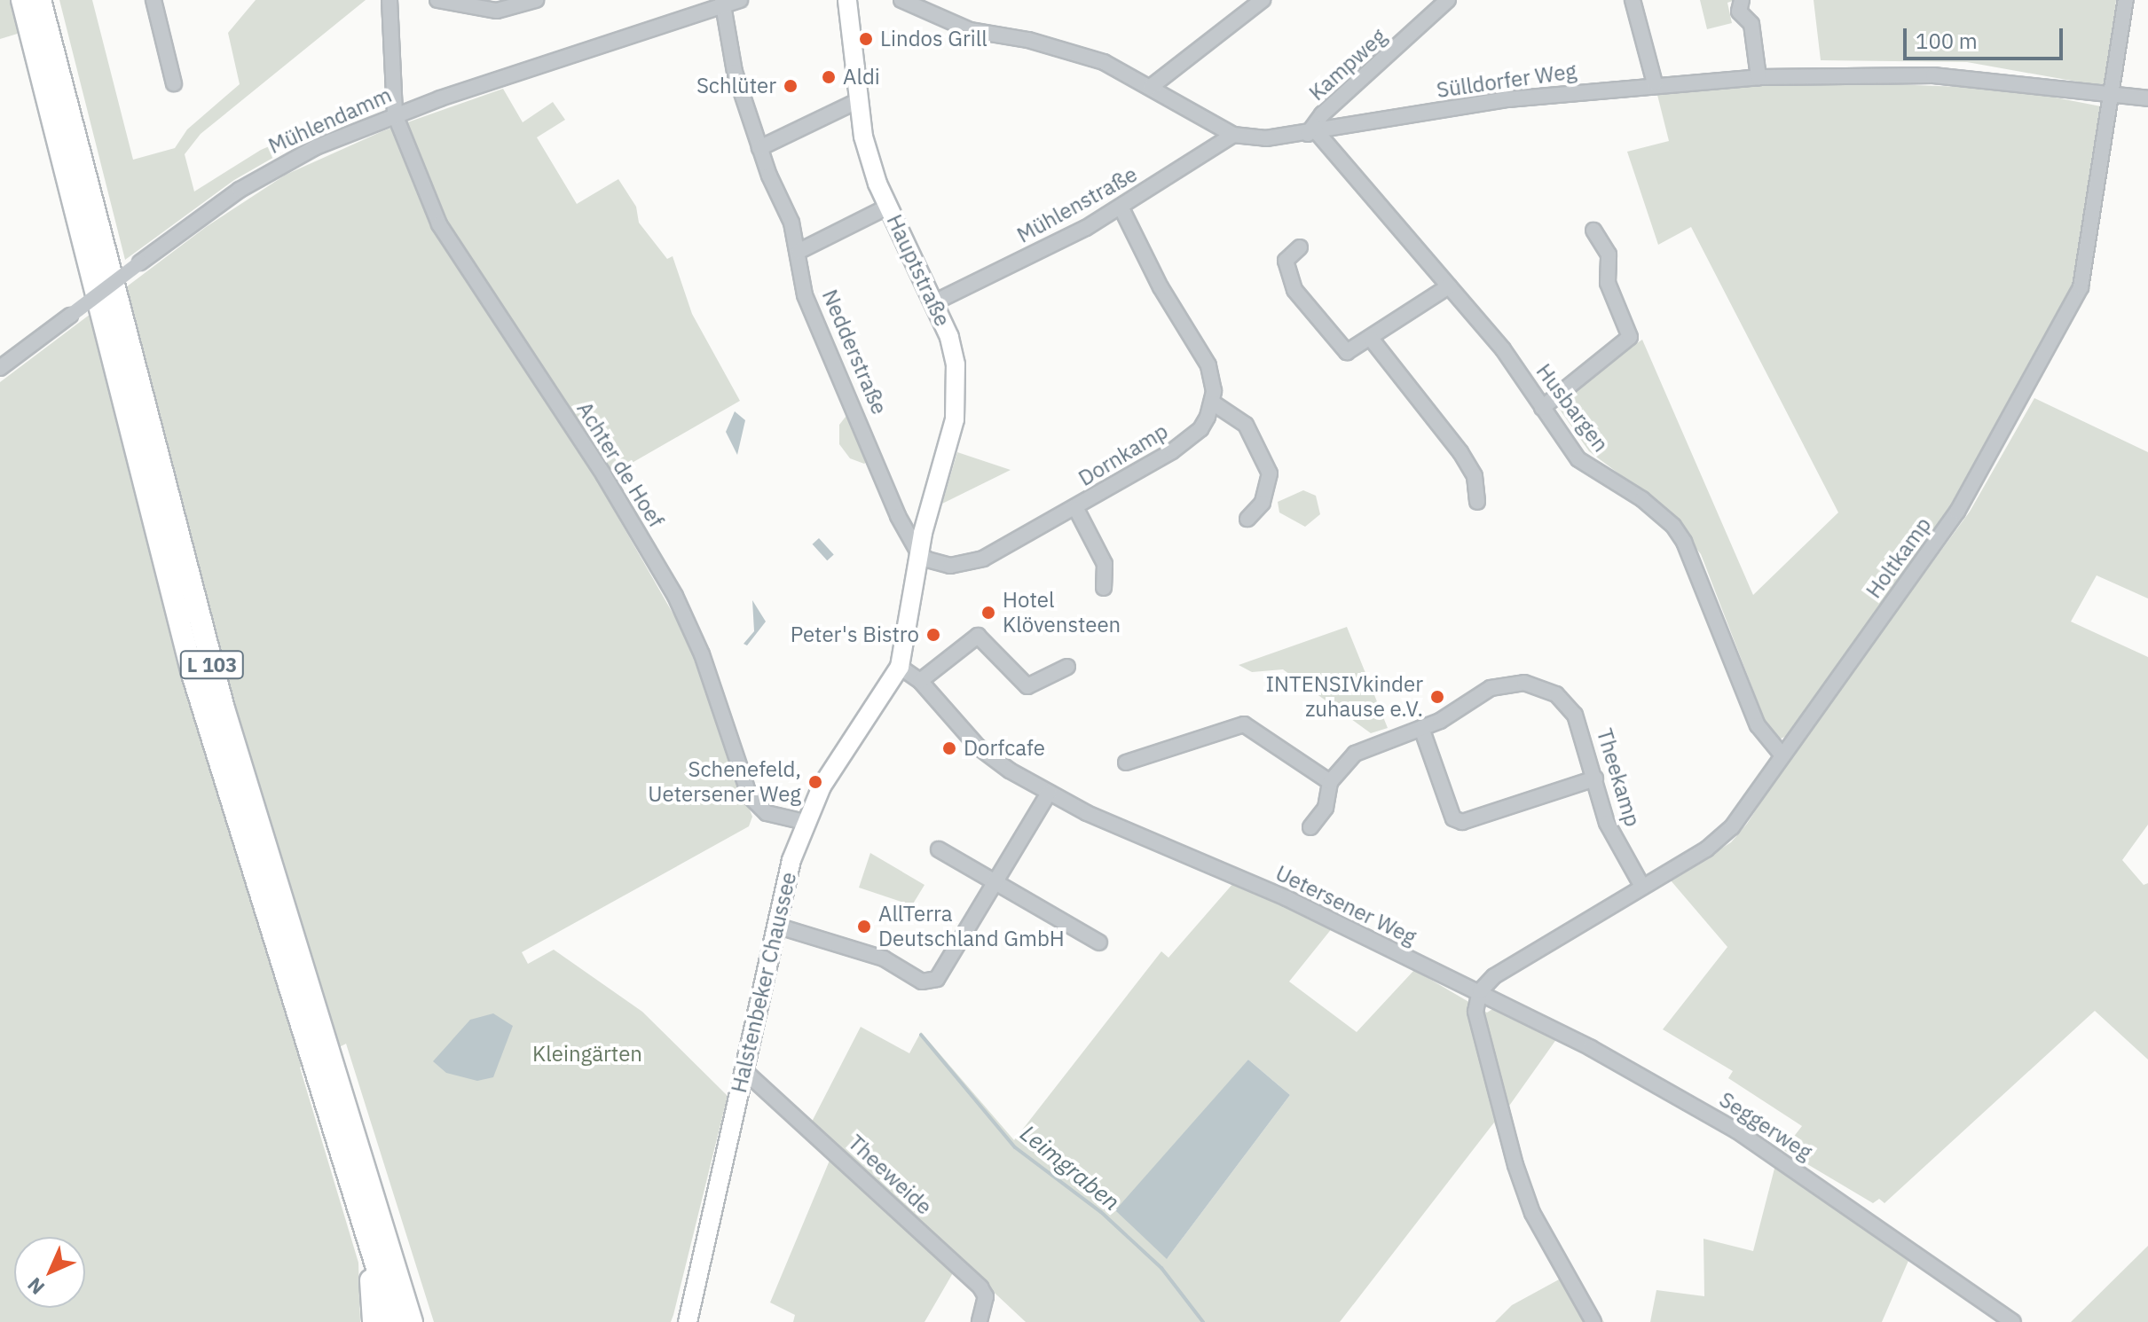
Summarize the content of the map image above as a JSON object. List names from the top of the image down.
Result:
{
  "streets": {
    "highway": ["L 103"],
    "main road": ["Hauptstraße", "Halstenbeker Chaussee"],
    "street": [
      "Kampweg",
      "Sülldorfer Weg",
      "Mühlendamm",
      "Mühlenstraße",
      "Nedderstraße",
      "Husbargen",
      "Dornkamp",
      "Achter de Hoef",
      "Holtkamp",
      "Theekamp",
      "Uetersener Weg",
      "Seggerweg",
      "Theeweide"
    ]
  },
  "crossings": [
    ["Kampweg", "Sülldorfer Weg"],
    ["Kampweg", "Husbargen"],
    ["Sülldorfer Weg", "Mühlenstraße"],
    ["Sülldorfer Weg", "Husbargen"],
    ["Sülldorfer Weg", "Holtkamp"],
    ["Mühlendamm", "Nedderstraße"],
    ["Mühlendamm", "Achter de Hoef"],
    ["Mühlenstraße", "Hauptstraße"],
    ["Hauptstraße", "Nedderstraße"],
    ["Hauptstraße", "Dornkamp"],
    ["Hauptstraße", "Uetersener Weg"],
    ["Hauptstraße", "Halstenbeker Chaussee"],
    ["Nedderstraße", "Dornkamp"],
    ["Husbargen", "Holtkamp"],
    ["Achter de Hoef", "Halstenbeker Chaussee"],
    ["Holtkamp", "Theekamp"],
    ["Holtkamp", "Uetersener Weg"],
    ["Holtkamp", "Seggerweg"],
    ["Uetersener Weg", "Halstenbeker Chaussee"],
    ["Uetersener Weg", "Seggerweg"],
    ["Halstenbeker Chaussee", "Theeweide"]
  ],
  "water": ["Leimgraben"],
  "parks": ["Kleingärten"],
  "places": [
    "Lindos Grill",
    "Aldi",
    "Schlüter",
    "Hotel Klövensteen",
    "Peter's Bistro",
    "INTENSIVkinder zuhause e.V.",
    "Dorfcafe",
    "Schenefeld, Uetersener Weg",
    "AllTerra Deutschland GmbH"
  ],
  "scale_bar": "100 m",
  "north": "bottom left"
}
